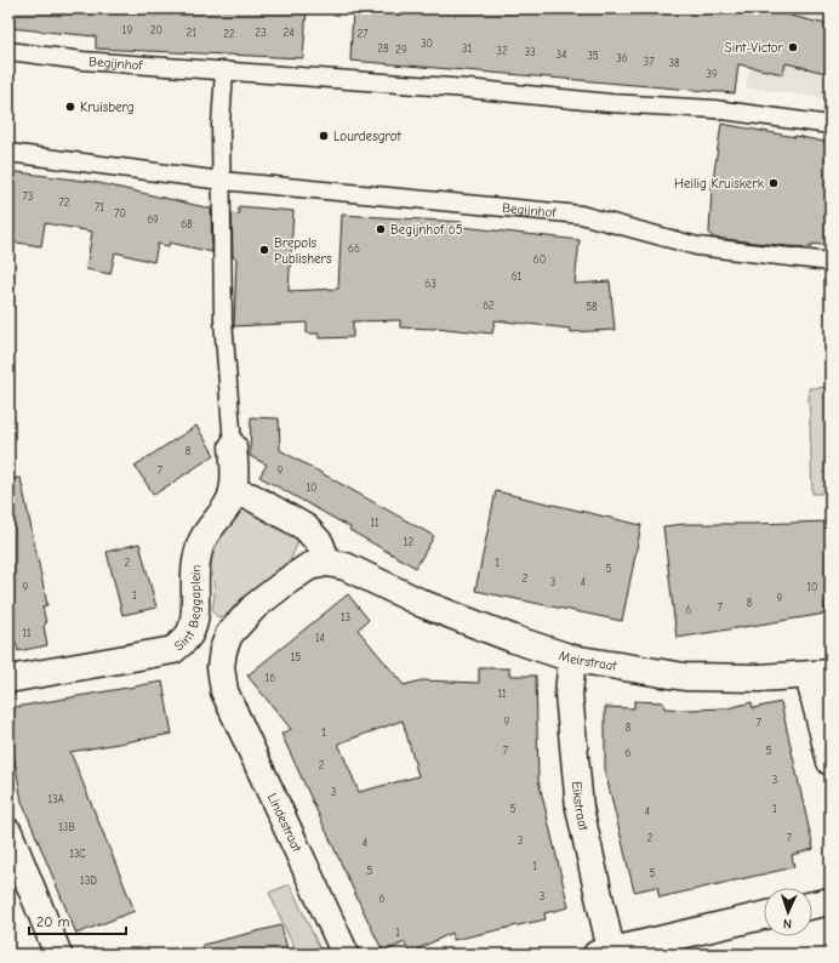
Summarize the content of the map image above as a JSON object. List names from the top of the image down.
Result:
{
  "streets": {
    "street": [
      "Sint Beggaplein",
      "Meirstraat",
      "Eikstraat",
      "Lindestraat"
    ],
    "lane": ["Begijnhof"]
  },
  "crossings": [
    ["Meirstraat", "Eikstraat"],
    ["Meirstraat", "Lindestraat"]
  ],
  "places": [
    "Sint-Victor",
    "Kruisberg",
    "Lourdesgrot",
    "Heilig Kruiskerk",
    "Begijnhof 65",
    "Brepols Publishers"
  ],
  "house_numbers": [
    "19",
    "20",
    "21",
    "23",
    "24",
    "22",
    "27",
    "30",
    "28",
    "31",
    "29",
    "32",
    "33",
    "34",
    "35",
    "36",
    "37",
    "38",
    "39",
    "73",
    "72",
    "71",
    "70",
    "69",
    "68",
    "66",
    "60",
    "61",
    "63",
    "62",
    "58",
    "8",
    "7",
    "9",
    "10",
    "11",
    "12",
    "2",
    "1",
    "5",
    "2",
    "3",
    "4",
    "9",
    "10",
    "1",
    "9",
    "8",
    "7",
    "6",
    "13",
    "11",
    "14",
    "15",
    "16",
    "11",
    "9",
    "7",
    "8",
    "1",
    "7",
    "5",
    "6",
    "2",
    "3",
    "3",
    "13A",
    "5",
    "1",
    "4",
    "13B",
    "2",
    "7",
    "3",
    "4",
    "13C",
    "1",
    "5",
    "5",
    "13D",
    "3",
    "6",
    "1"
  ],
  "scale_bar": "20 m",
  "north": "bottom"
}
